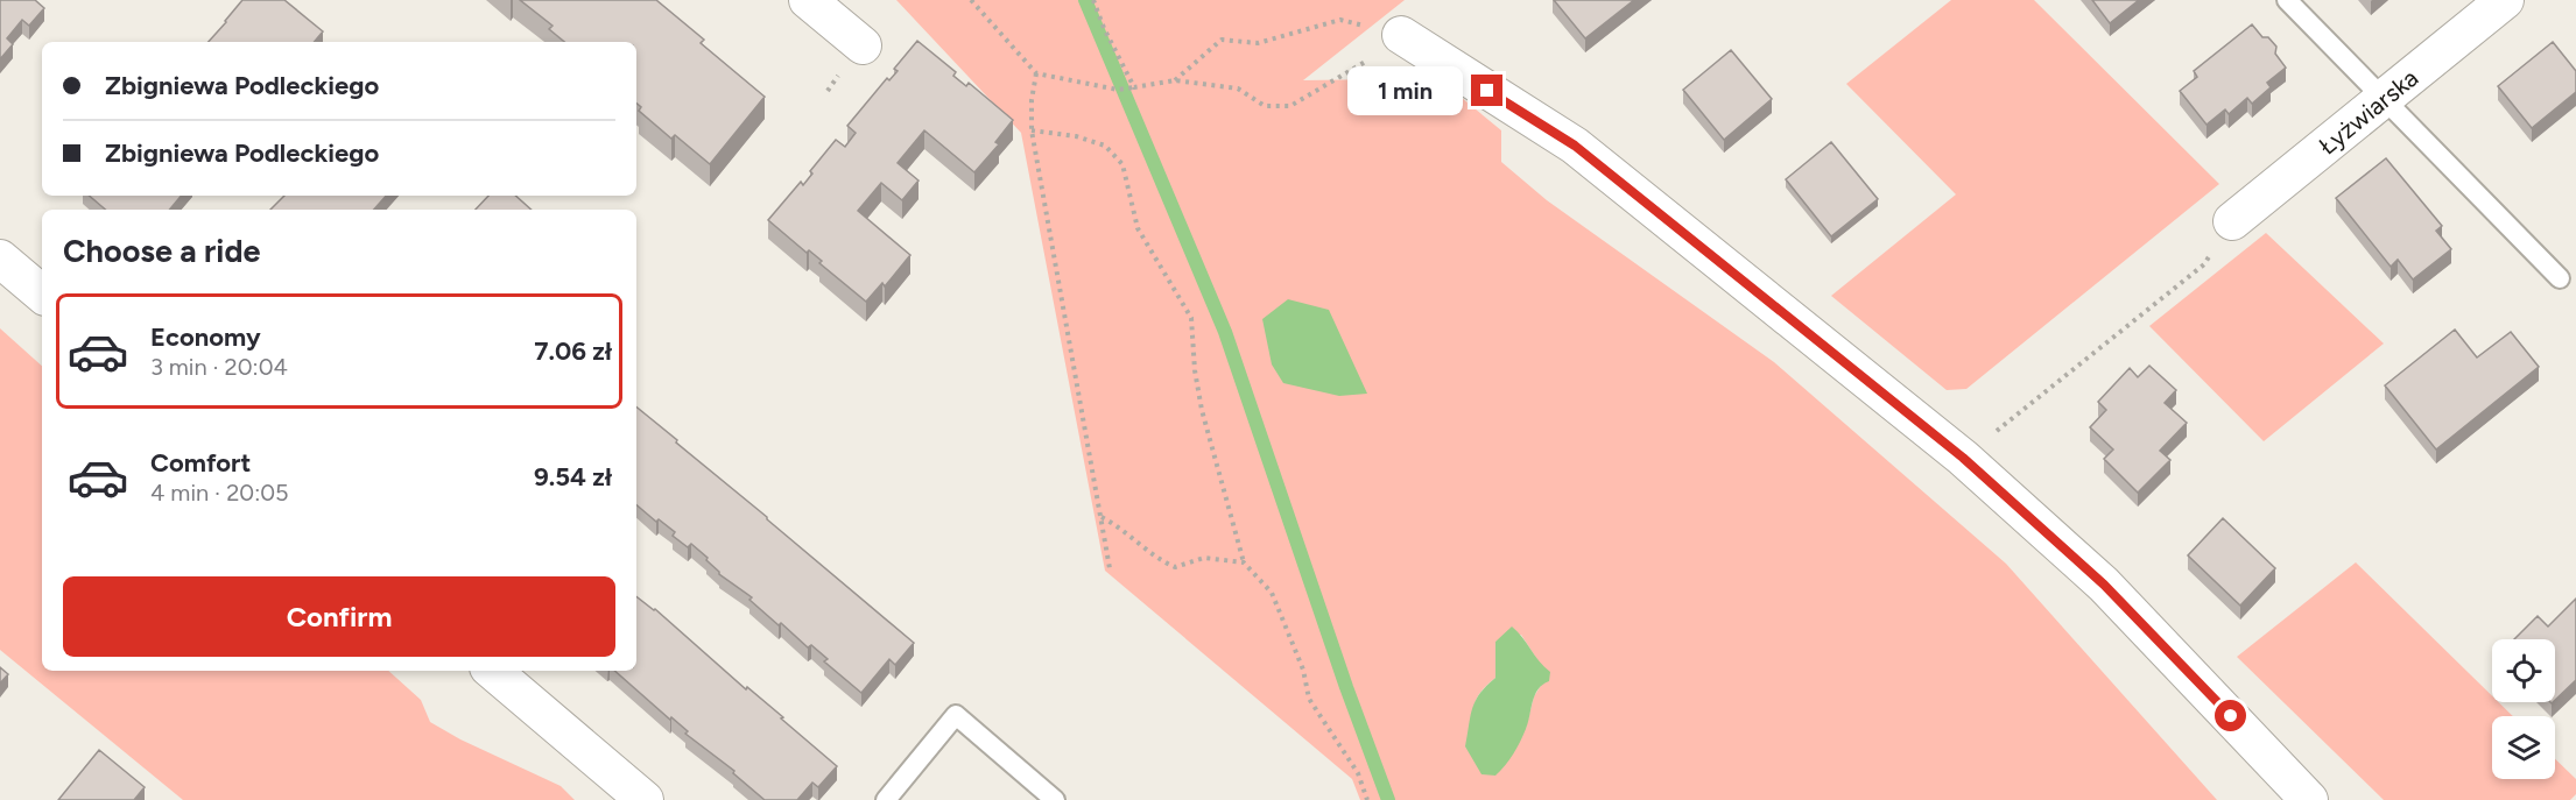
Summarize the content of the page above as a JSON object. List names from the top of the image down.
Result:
{
  "streets": {
    "street": ["Łyżwiarska"]
  },
  "page": {
    "banner": ["Zbigniewa Podleckiego", "Zbigniewa Podleckiego"],
    "bubble": "1 min",
    "heading": "Choose a ride",
    "list": [
      {
        "name": "Economy",
        "note": "3 min · 20:04",
        "value": "7.06 zł"
      },
      {
        "name": "Comfort",
        "note": "4 min · 20:05",
        "value": "9.54 zł"
      }
    ],
    "buttons": "Confirm"
  }
}
